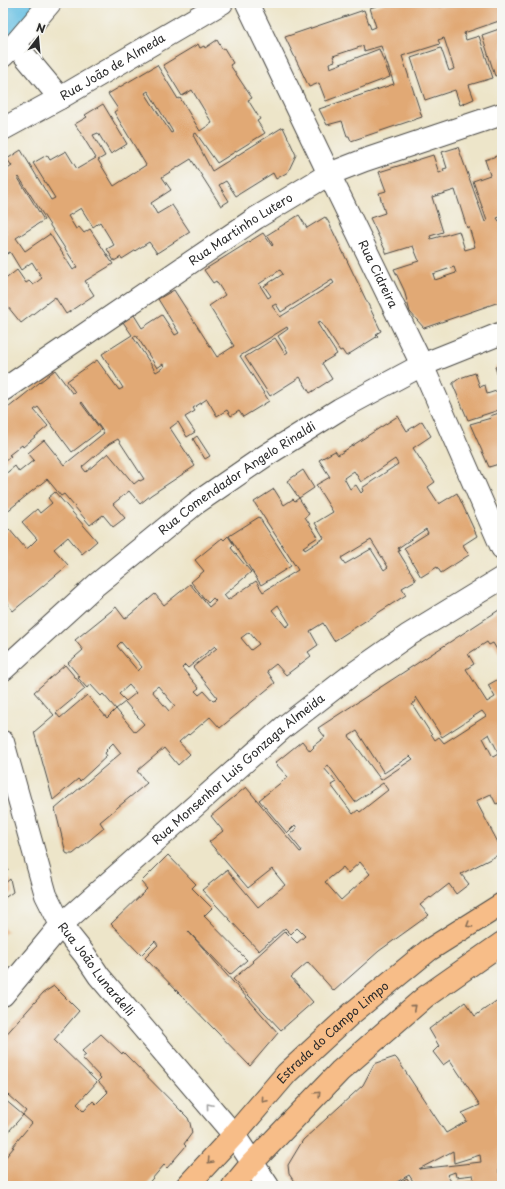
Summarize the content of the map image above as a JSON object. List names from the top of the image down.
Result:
{
  "streets": {
    "main road": ["Estrada do Campo Limpo"],
    "street": [
      "Rua João de Almeda",
      "Rua Martinho Lutero",
      "Rua Cidreira",
      "Rua Comendador Angelo Rinaldi",
      "Rua Monsenhor Luis Gonzaga Almeida",
      "Rua João Lunardelli"
    ]
  },
  "crossings": [
    ["Rua Martinho Lutero", "Rua Cidreira"],
    ["Rua Cidreira", "Rua Comendador Angelo Rinaldi"],
    ["Rua Monsenhor Luis Gonzaga Almeida", "Rua João Lunardelli"],
    ["Rua João Lunardelli", "Estrada do Campo Limpo"]
  ],
  "one_way": ["Rua João Lunardelli"],
  "north": "top"
}
